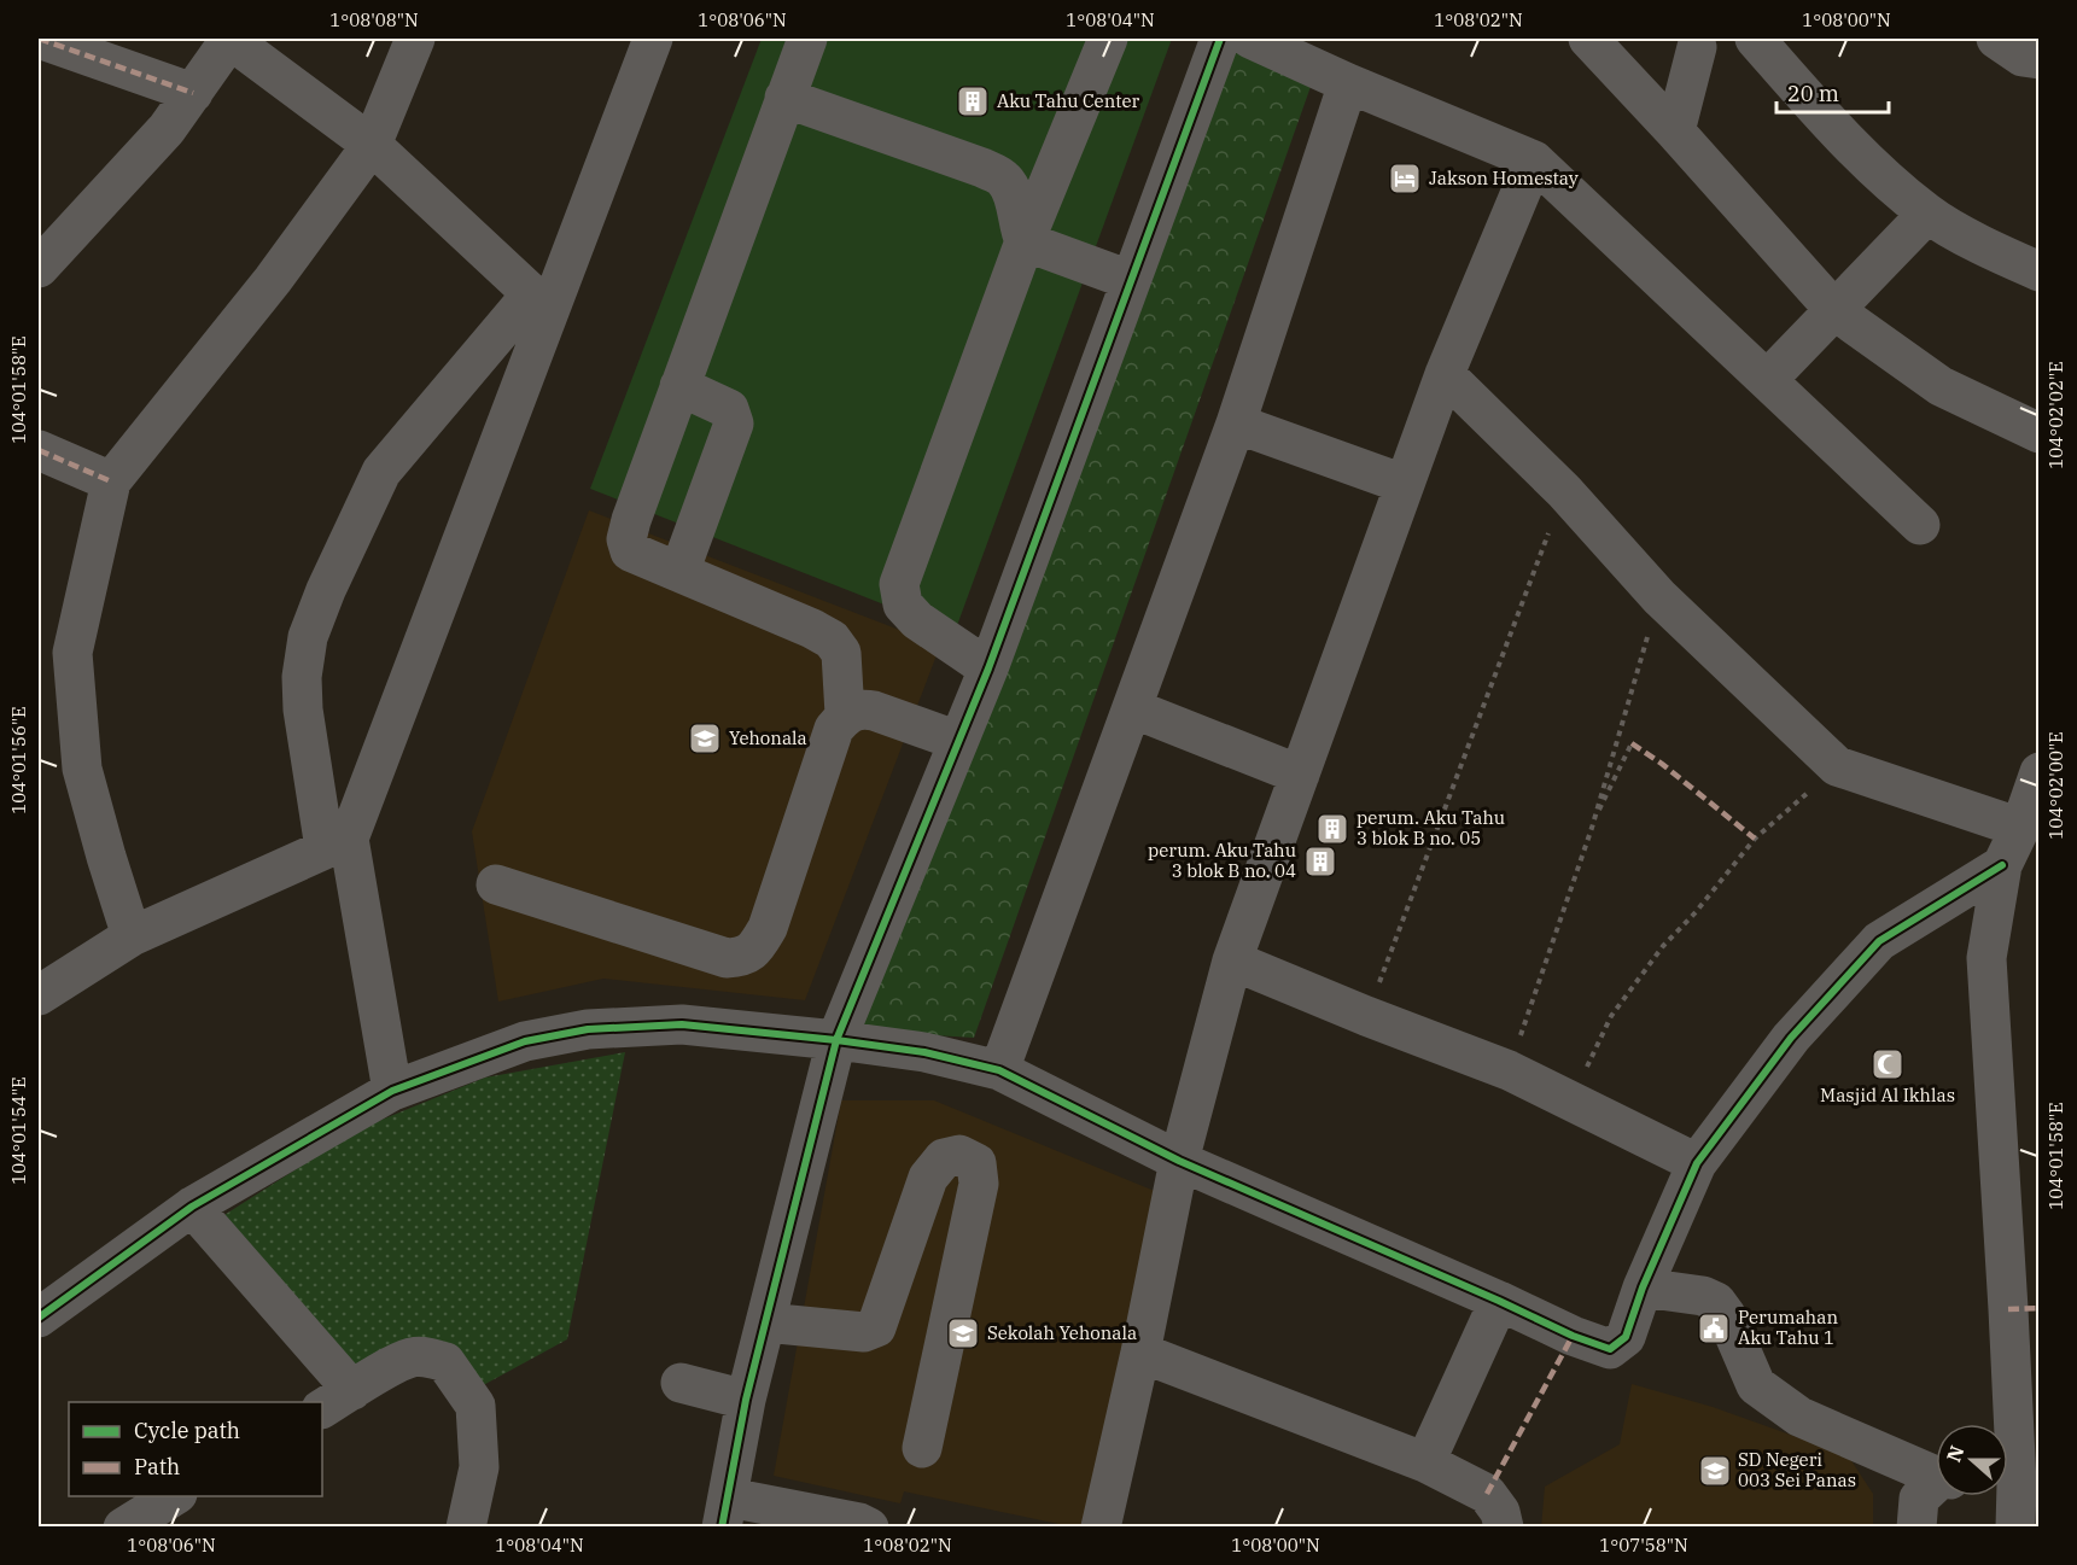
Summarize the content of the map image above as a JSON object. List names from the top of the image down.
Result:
{
  "places": {
    "building": ["Aku Tahu Center", "perum. Aku Tahu 3 blok B no. 05", "perum. Aku Tahu 3 blok B no. 04"],
    "hotel": ["Jakson Homestay"],
    "school or university": ["Yehonala", "Sekolah Yehonala", "SD Negeri 003 Sei Panas"],
    "mosque": ["Masjid Al Ikhlas"],
    "public building": ["Perumahan Aku Tahu 1"]
  },
  "legend": ["Cycle path", "Path"],
  "scale_bar": "20 m",
  "north": "left",
  "coordinates": [
    "1°08'08\"N",
    "1°08'06\"N",
    "1°08'04\"N",
    "1°08'02\"N",
    "1°08'00\"N",
    "104°01'58\"E",
    "104°02'02\"E",
    "104°01'56\"E",
    "104°02'00\"E",
    "104°01'54\"E",
    "1°07'58\"N"
  ]
}
